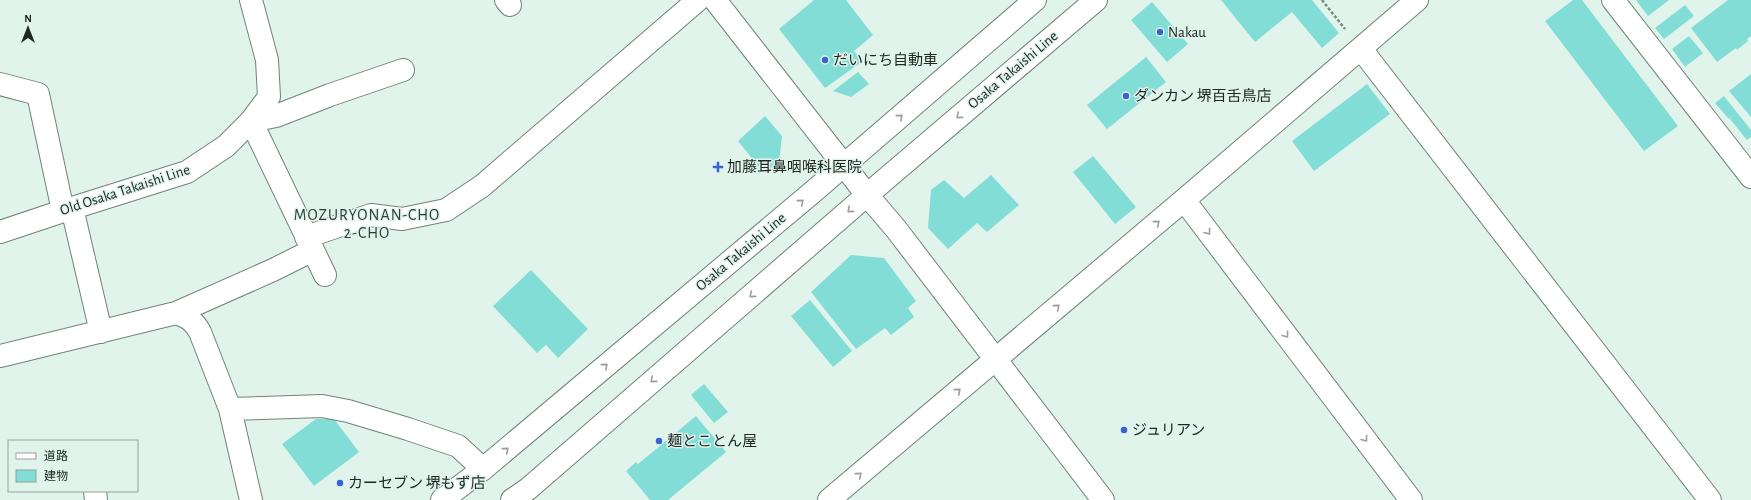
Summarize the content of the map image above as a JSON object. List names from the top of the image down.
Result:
{
  "streets": {
    "street": ["Osaka Takaishi Line", "Old Osaka Takaishi Line"]
  },
  "districts": ["MOZURYONAN-CHO 2-CHO"],
  "places": {
    "other": [
      "Nakau",
      "だいにち自動車",
      "ダンカン 堺百舌鳥店",
      "ジュリアン",
      "麺とことん屋",
      "カーセブン 堺もず店"
    ],
    "health": ["加藤耳鼻咽喉科医院"]
  },
  "legend": ["道路", "建物"],
  "north": "top"
}
